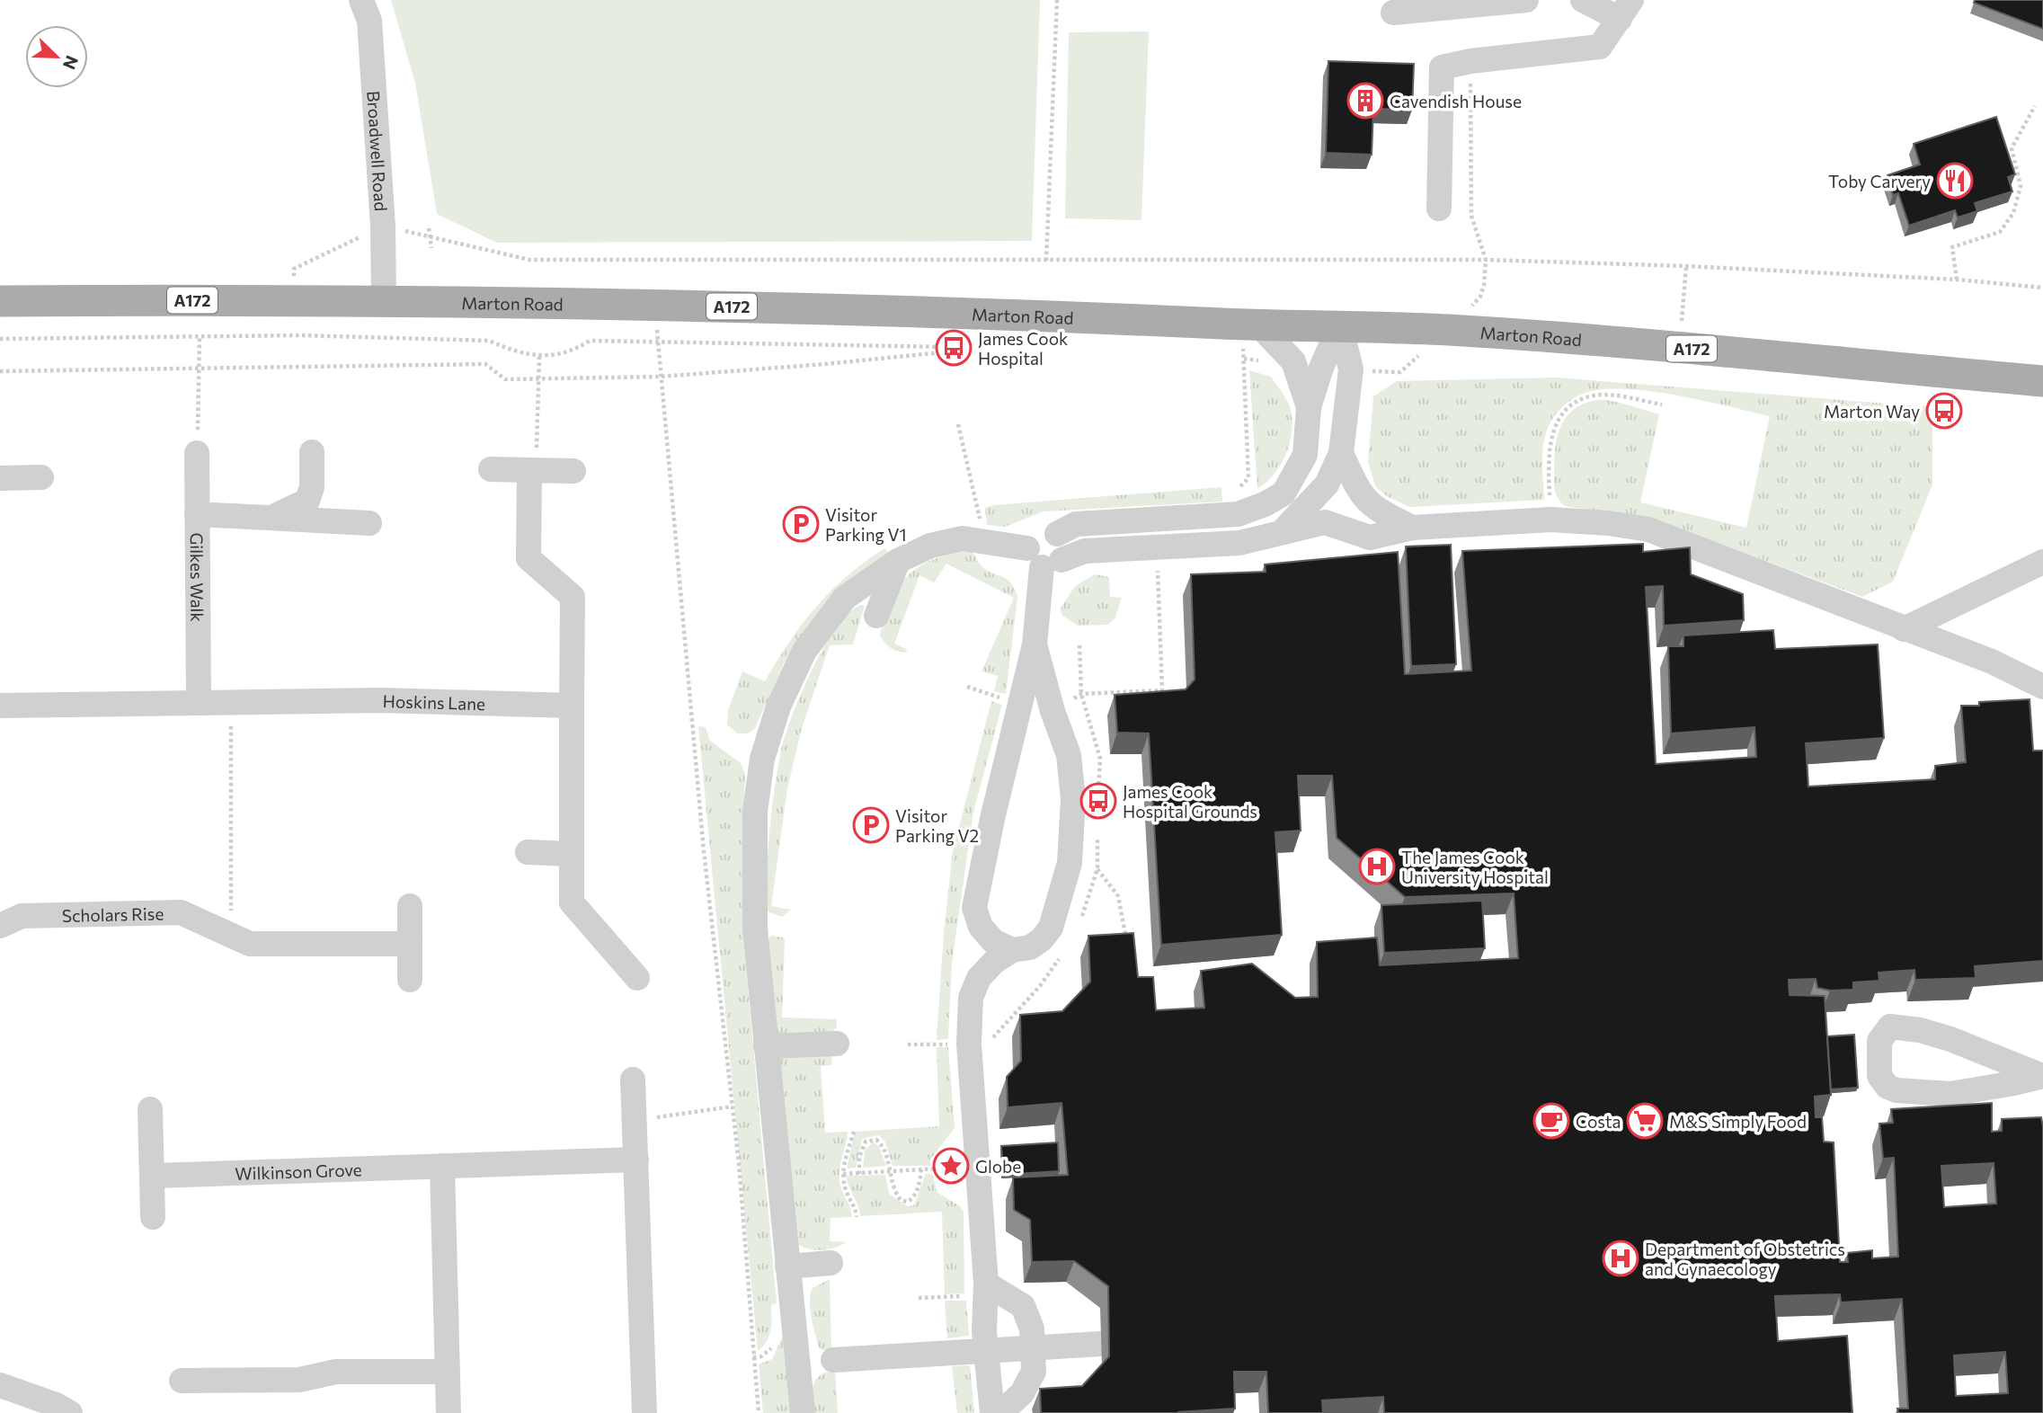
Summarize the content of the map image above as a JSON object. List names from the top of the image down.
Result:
{
  "streets": {
    "main road": ["A172", "Marton Road"],
    "street": [
      "Broadwell Road",
      "Gilkes Walk",
      "Hoskins Lane",
      "Scholars Rise",
      "Wilkinson Grove"
    ]
  },
  "crossings": [
    ["Broadwell Road", "Marton Road"],
    ["Gilkes Walk", "Hoskins Lane"]
  ],
  "places": {
    "building": ["Cavendish House"],
    "restaurant": ["Toby Carvery"],
    "bus stop": ["James Cook Hospital", "Marton Way", "James Cook Hospital Grounds"],
    "parking": ["Visitor Parking V1", "Visitor Parking V2"],
    "hospital": ["The James Cook University Hospital", "Department of Obstetrics and Gynaecology"],
    "cafe": ["Costa"],
    "supermarket": ["M&S Simply Food"],
    "place": ["Globe"]
  },
  "north": "bottom right"
}
